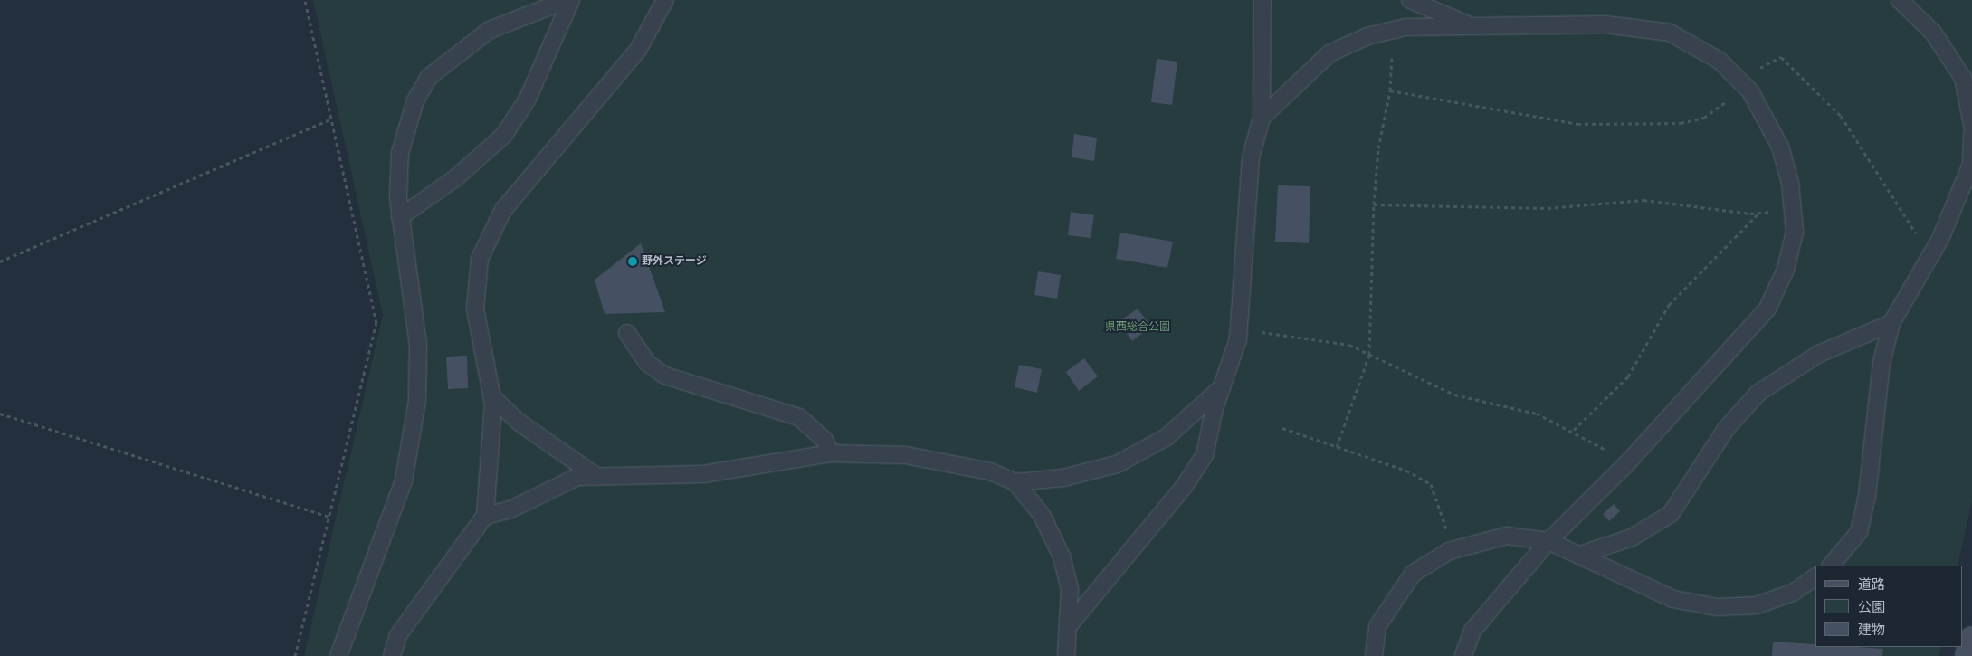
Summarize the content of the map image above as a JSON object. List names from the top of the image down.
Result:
{
  "parks": ["県西総合公園"],
  "places": ["野外ステージ"],
  "legend": ["道路", "公園", "建物"]
}
